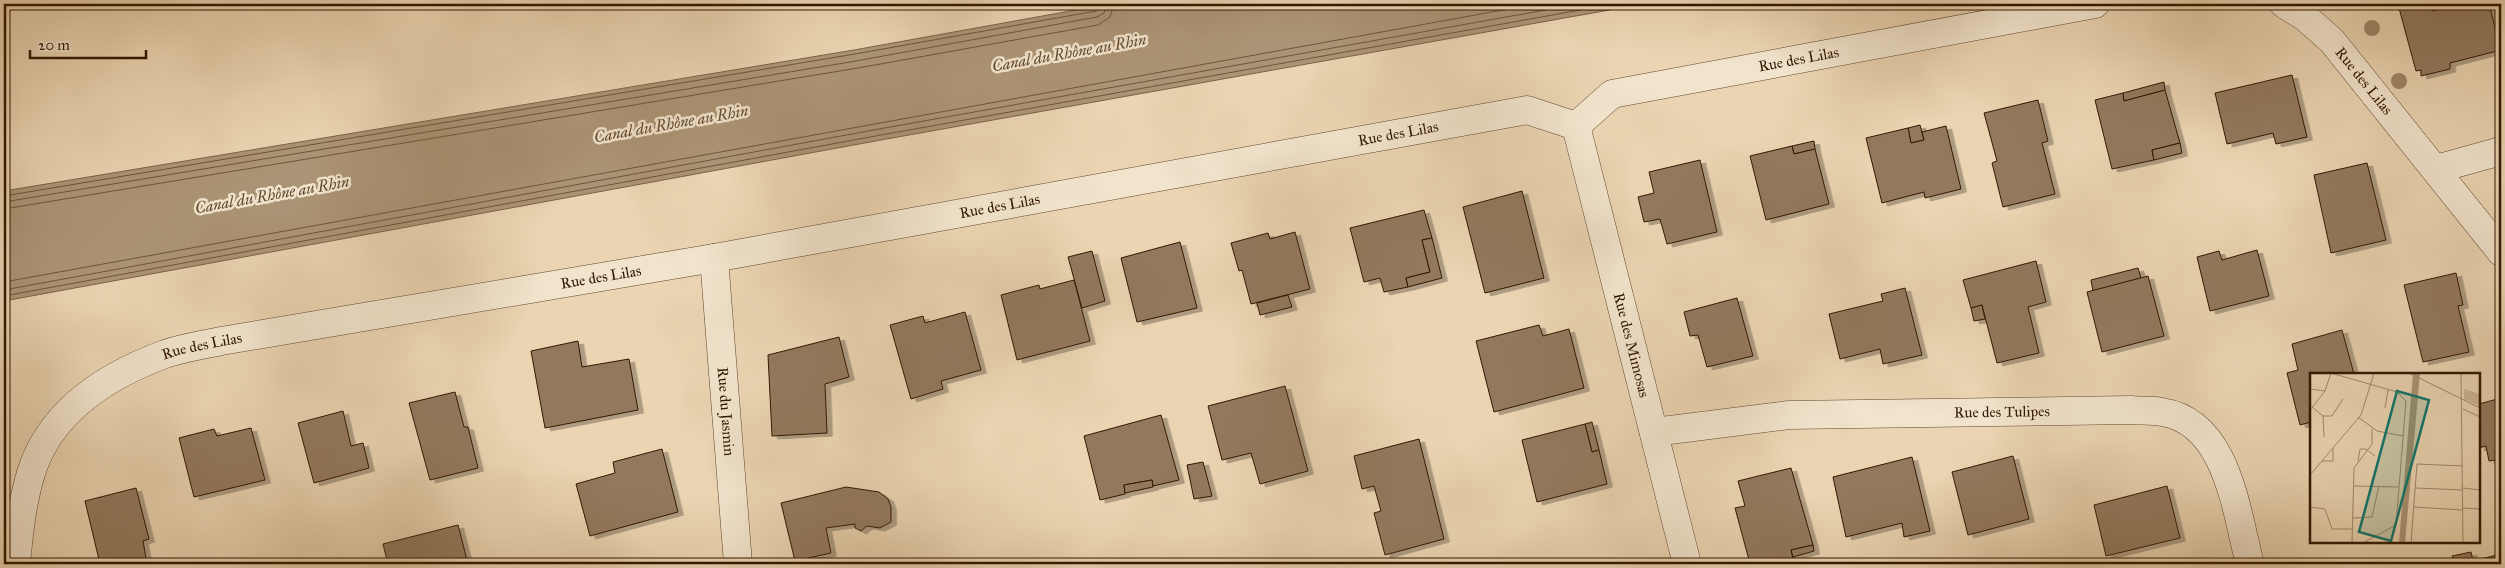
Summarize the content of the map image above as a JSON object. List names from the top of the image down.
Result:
{
  "streets": {
    "street": [
      "Rue des Lilas",
      "Rue des Mimosas",
      "Rue du Jasmin",
      "Rue des Tulipes"
    ]
  },
  "crossings": [
    ["Rue des Lilas", "Rue des Mimosas"],
    ["Rue des Lilas", "Rue du Jasmin"],
    ["Rue des Mimosas", "Rue des Tulipes"]
  ],
  "water": ["Canal du Rhône au Rhin"],
  "scale_bar": "20 m"
}
